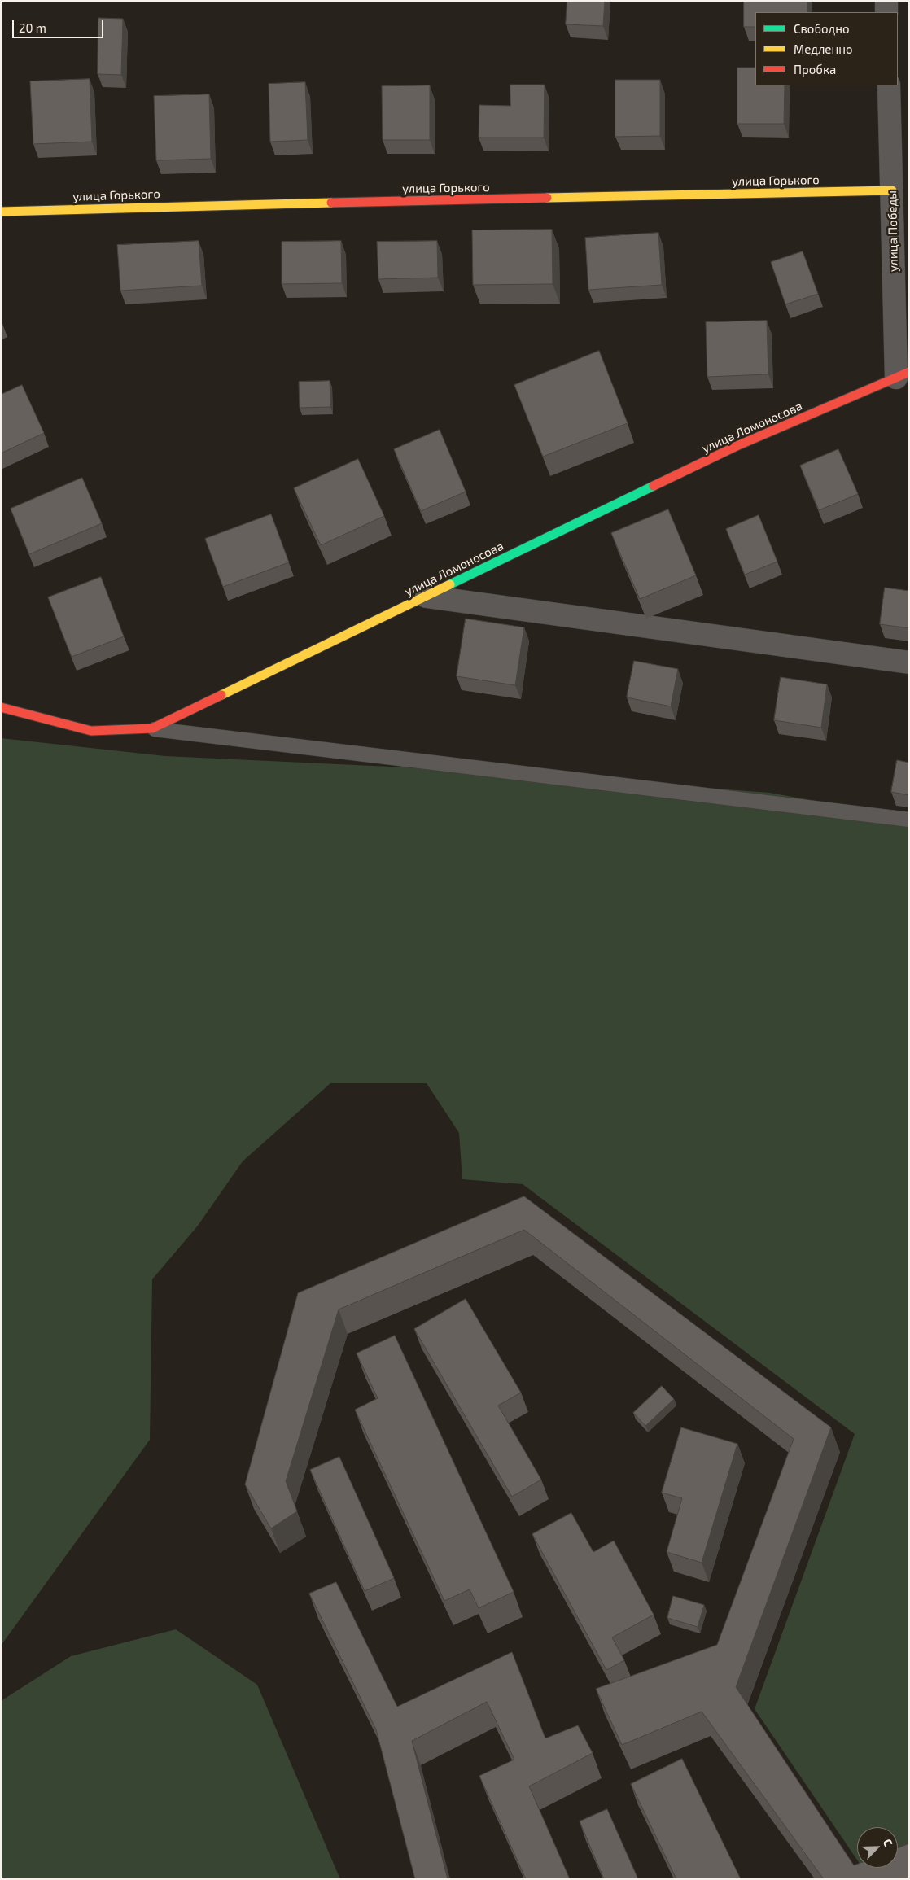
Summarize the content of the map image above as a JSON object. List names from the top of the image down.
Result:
{
  "streets": {
    "street": ["улица Горького", "улица Победы", "улица Ломоносова"]
  },
  "crossings": [
    ["улица Горького", "улица Победы"],
    ["улица Победы", "улица Ломоносова"]
  ],
  "legend": ["Свободно", "Медленно", "Пробка"],
  "scale_bar": "20 m",
  "north": "top right"
}
